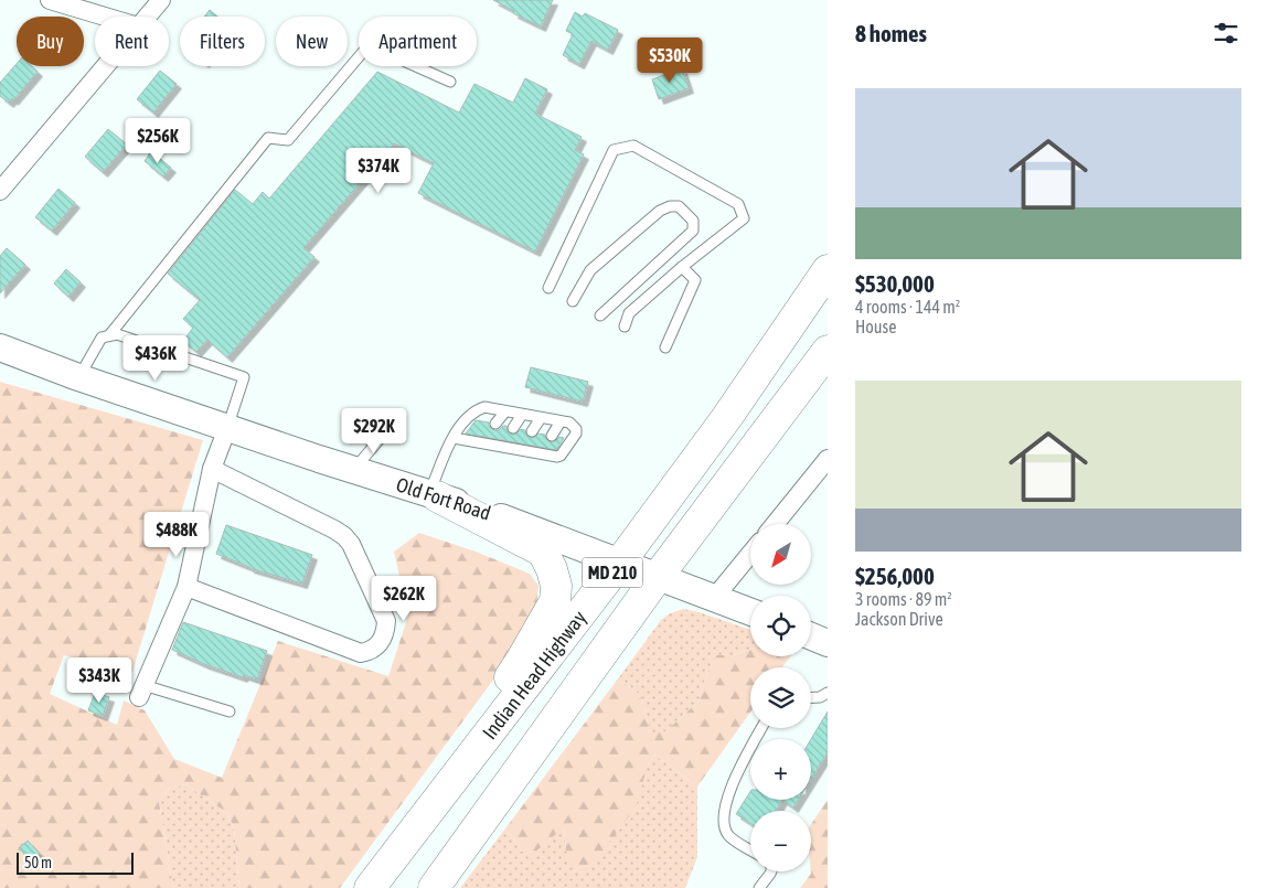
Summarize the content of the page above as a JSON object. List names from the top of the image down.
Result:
{
  "streets": {
    "highway": ["MD 210", "Indian Head Highway"],
    "main road": ["Old Fort Road"]
  },
  "crossings": [
    ["Old Fort Road", "Indian Head Highway"]
  ],
  "scale_bar": "50 m",
  "north": "bottom left",
  "page": {
    "heading": "8 homes",
    "chip": [
      "Buy",
      "Rent",
      "Filters",
      "New",
      "Apartment"
    ],
    "price": [
      "$530K",
      "$256K",
      "$374K",
      "$436K",
      "$292K",
      "$488K",
      "$262K",
      "$343K"
    ],
    "list": [
      {
        "name": "$530,000",
        "note": "4 rooms · 144 m² · House"
      },
      {
        "name": "$256,000",
        "note": "3 rooms · 89 m² · Jackson Drive"
      }
    ],
    "map_buttons": ["+", "−"],
    "scale": "50 m"
  }
}
